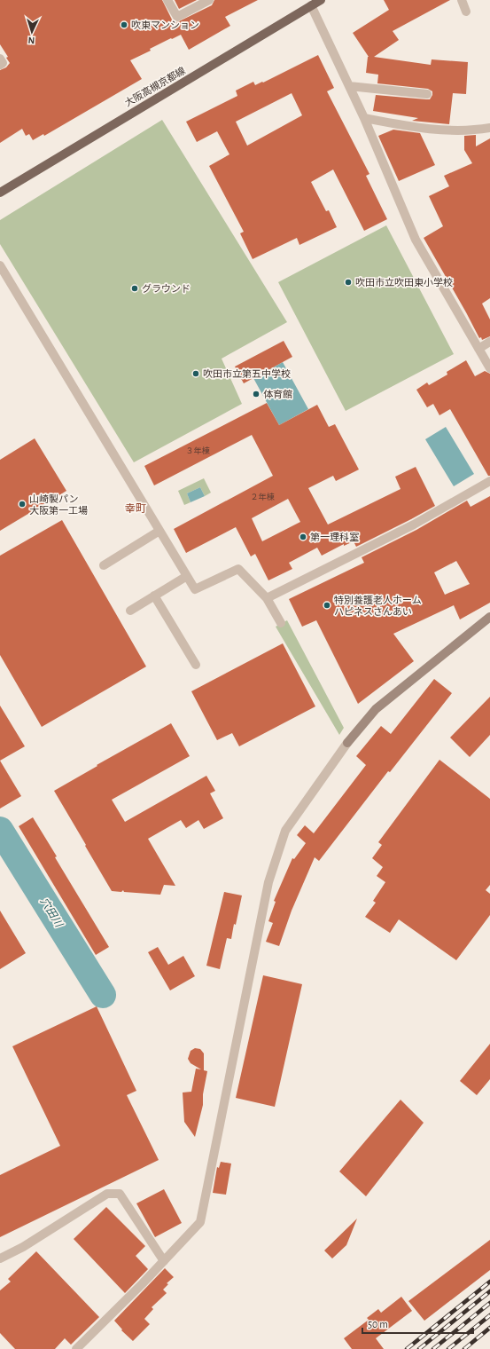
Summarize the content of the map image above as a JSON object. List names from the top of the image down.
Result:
{
  "streets": {
    "main road": ["大阪高槻京都線"]
  },
  "districts": ["幸町"],
  "water": ["穴田川"],
  "places": [
    "吹東マンション",
    "吹田市立吹田東小学校",
    "グラウンド",
    "吹田市立第五中学校",
    "体育館",
    "山崎製パン 大阪第一工場",
    "第一理科室",
    "特別養護老人ホーム ハピネスさんあい"
  ],
  "house_numbers": ["３年棟", "２年棟"],
  "scale_bar": "50 m",
  "north": "bottom"
}
